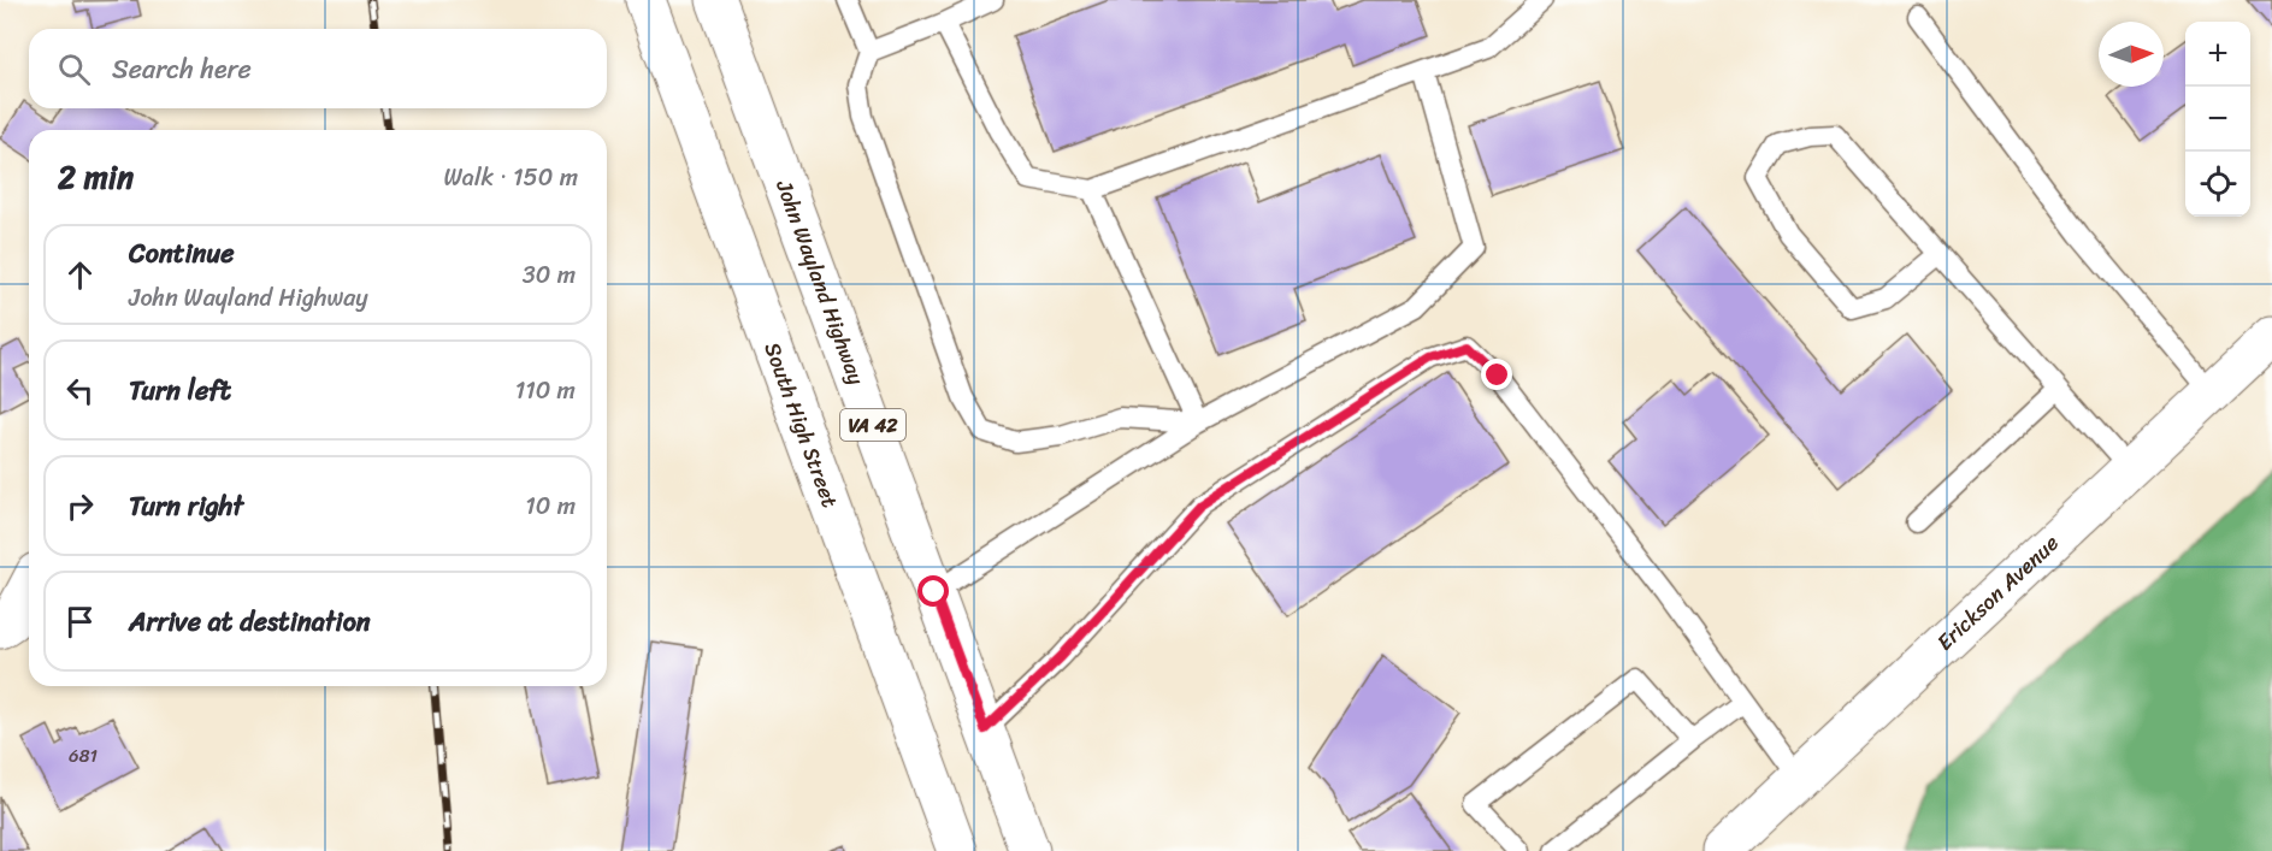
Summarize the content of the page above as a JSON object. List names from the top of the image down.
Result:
{
  "streets": {
    "main road": [
      "John Wayland Highway",
      "VA 42",
      "South High Street",
      "Erickson Avenue"
    ]
  },
  "house_numbers": ["681"],
  "north": "right",
  "page": {
    "map_buttons": ["+", "−"],
    "search": "Search here",
    "heading": ["2 min", "Walk · 150 m"],
    "list": [
      ["Continue", "John Wayland Highway", "30 m"],
      ["Turn left", "110 m"],
      ["Turn right", "10 m"],
      "Arrive at destination"
    ]
  }
}
